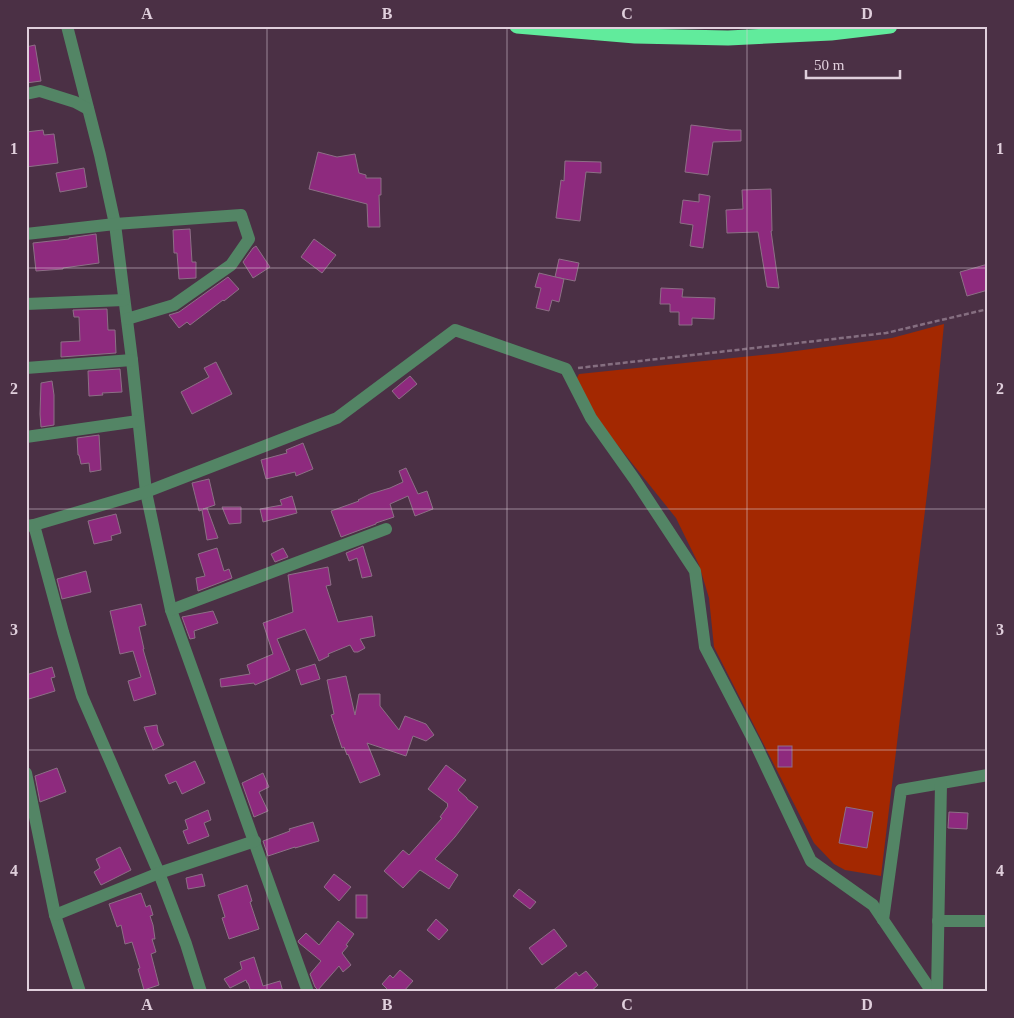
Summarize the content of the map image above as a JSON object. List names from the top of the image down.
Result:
{
  "scale_bar": "50 m",
  "grid": {
    "columns": [
      "A",
      "B",
      "C",
      "D"
    ],
    "rows": [
      "1",
      "2",
      "3",
      "4"
    ]
  }
}
